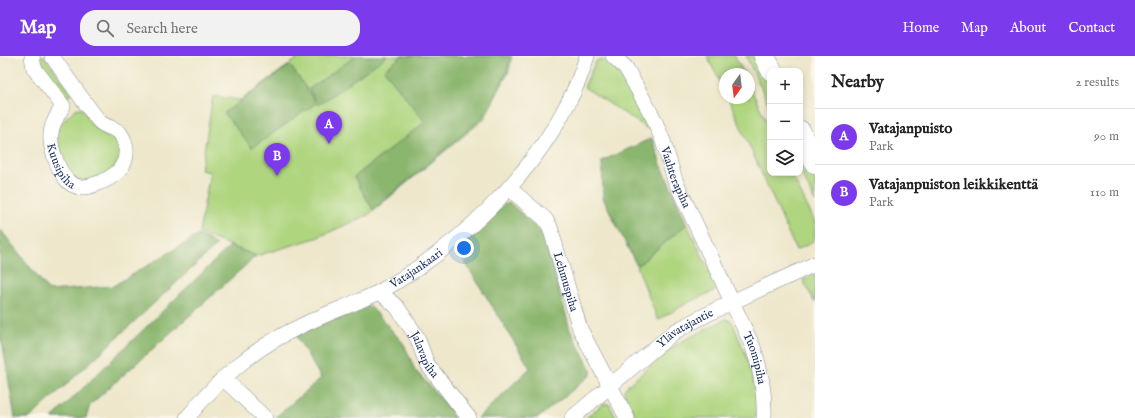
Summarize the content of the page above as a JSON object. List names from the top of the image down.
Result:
{
  "streets": {
    "street": [
      "Kuusipiha",
      "Vaahterapiha",
      "Vatajankaari",
      "Lehmuspiha",
      "Ylävatajantie",
      "Jalavapiha",
      "Tuomipiha"
    ]
  },
  "crossings": [
    ["Vaahterapiha", "Ylävatajantie"],
    ["Vaahterapiha", "Tuomipiha"],
    ["Vatajankaari", "Lehmuspiha"],
    ["Vatajankaari", "Jalavapiha"],
    ["Lehmuspiha", "Ylävatajantie"],
    ["Ylävatajantie", "Tuomipiha"]
  ],
  "north": "bottom",
  "page": {
    "header": "Map",
    "search": "Search here",
    "nav": [
      "Home",
      "Map",
      "About",
      "Contact"
    ],
    "heading": ["Nearby", "2 results"],
    "map_buttons": ["+", "−"],
    "list": [
      {
        "mark": "A",
        "name": "Vatajanpuisto",
        "note": "Park",
        "value": "90 m"
      },
      {
        "mark": "B",
        "name": "Vatajanpuiston leikkikenttä",
        "note": "Park",
        "value": "110 m"
      }
    ],
    "pins": ["A", "B"]
  }
}
